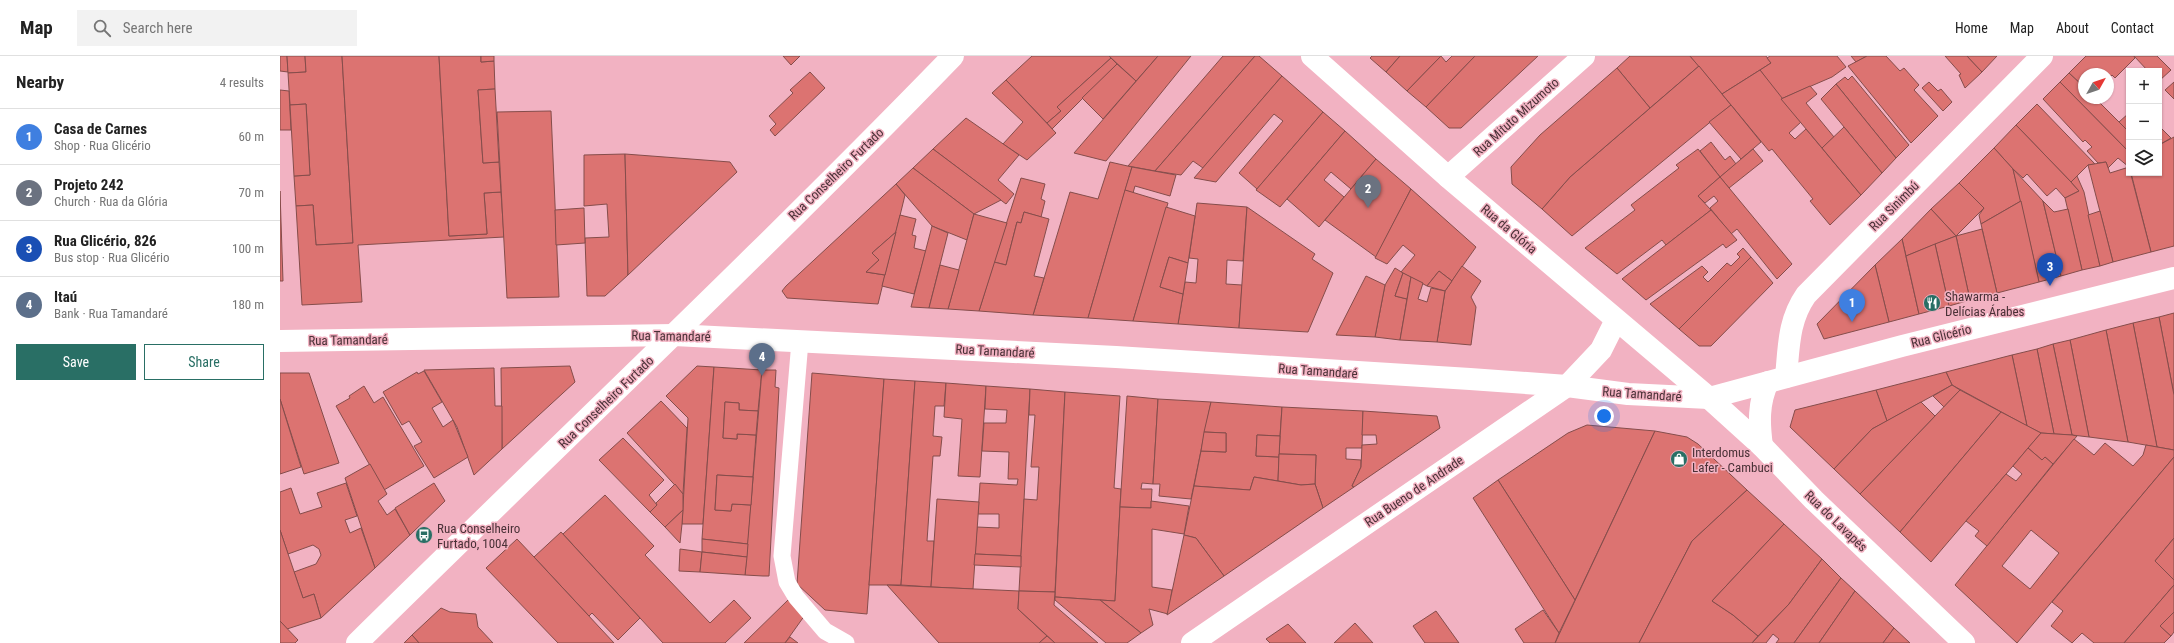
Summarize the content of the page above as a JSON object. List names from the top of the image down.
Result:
{
  "streets": {
    "street": [
      "Rua Mituto Mizumoto",
      "Rua Conselheiro Furtado",
      "Rua Sinimbú",
      "Rua da Glória",
      "Rua Tamandaré",
      "Rua Glicério",
      "Rua Bueno de Andrade",
      "Rua do Lavapés"
    ]
  },
  "crossings": [
    ["Rua Mituto Mizumoto", "Rua da Glória"],
    ["Rua Conselheiro Furtado", "Rua Tamandaré"],
    ["Rua Sinimbú", "Rua Glicério"],
    ["Rua Sinimbú", "Rua do Lavapés"],
    ["Rua da Glória", "Rua Tamandaré"],
    ["Rua da Glória", "Rua Glicério"],
    ["Rua da Glória", "Rua Bueno de Andrade"],
    ["Rua da Glória", "Rua do Lavapés"],
    ["Rua Tamandaré", "Rua Glicério"],
    ["Rua Tamandaré", "Rua Bueno de Andrade"],
    ["Rua Tamandaré", "Rua do Lavapés"],
    ["Rua Glicério", "Rua do Lavapés"]
  ],
  "places": {
    "restaurant": ["Shawarma - Delícias Árabes"],
    "shop": ["Interdomus Lafer - Cambuci"],
    "bus stop": ["Rua Conselheiro Furtado, 1004"]
  },
  "north": "top right",
  "page": {
    "header": "Map",
    "search": "Search here",
    "nav": [
      "Home",
      "Map",
      "About",
      "Contact"
    ],
    "heading": ["Nearby", "4 results"],
    "map_buttons": ["+", "−"],
    "list": [
      {
        "mark": "1",
        "name": "Casa de Carnes",
        "note": "Shop · Rua Glicério",
        "value": "60 m"
      },
      {
        "mark": "2",
        "name": "Projeto 242",
        "note": "Church · Rua da Glória",
        "value": "70 m"
      },
      {
        "mark": "3",
        "name": "Rua Glicério, 826",
        "note": "Bus stop · Rua Glicério",
        "value": "100 m"
      },
      {
        "mark": "4",
        "name": "Itaú",
        "note": "Bank · Rua Tamandaré",
        "value": "180 m"
      }
    ],
    "pins": [
      "2",
      "3",
      "1",
      "4"
    ],
    "buttons": ["Save", "Share"]
  }
}
